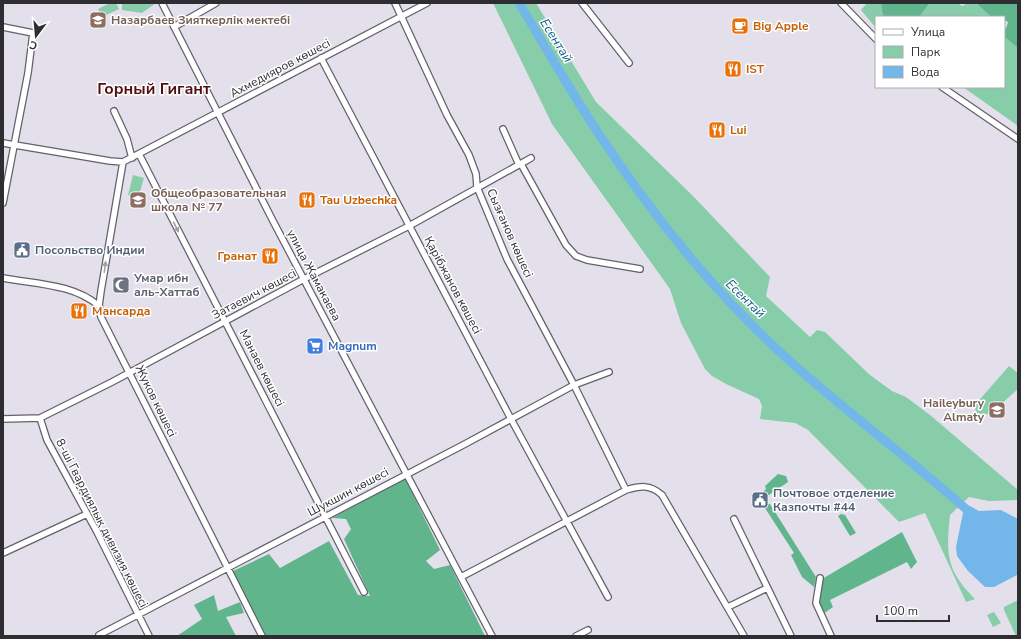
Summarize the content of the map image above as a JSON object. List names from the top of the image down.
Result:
{
  "streets": {
    "street": [
      "Ахмедияров көшесі",
      "Сызғанов көшесі",
      "улица Жамакаева",
      "Қарібжанов көшесі",
      "Затаевич көшесі",
      "Манаев көшесі",
      "Жуков көшесі",
      "Шукшин көшесі",
      "8-ші Гвардиялық дивизия көшесі"
    ]
  },
  "crossings": [
    ["Ахмедияров көшесі", "Сызғанов көшесі"],
    ["Ахмедияров көшесі", "улица Жамакаева"],
    ["Ахмедияров көшесі", "Қарібжанов көшесі"],
    ["Ахмедияров көшесі", "Манаев көшесі"],
    ["Ахмедияров көшесі", "Жуков көшесі"],
    ["Сызғанов көшесі", "Затаевич көшесі"],
    ["Сызғанов көшесі", "Шукшин көшесі"],
    ["улица Жамакаева", "Затаевич көшесі"],
    ["улица Жамакаева", "Шукшин көшесі"],
    ["Қарібжанов көшесі", "Затаевич көшесі"],
    ["Қарібжанов көшесі", "Шукшин көшесі"],
    ["Затаевич көшесі", "Манаев көшесі"],
    ["Затаевич көшесі", "Жуков көшесі"],
    ["Затаевич көшесі", "8-ші Гвардиялық дивизия көшесі"],
    ["Манаев көшесі", "Шукшин көшесі"],
    ["Жуков көшесі", "Шукшин көшесі"],
    ["Шукшин көшесі", "8-ші Гвардиялық дивизия көшесі"]
  ],
  "one_way": ["Манаев көшесі"],
  "districts": ["Горный Гигант"],
  "water": ["Есентай"],
  "places": {
    "school or university": ["Назарбаев Зияткерлік мектебі", "Общеобразовательная школа № 77", "Haileybury Almaty"],
    "cafe": ["Big Apple"],
    "restaurant": [
      "IST",
      "Lui",
      "Tau Uzbechka",
      "Гранат",
      "Мансарда"
    ],
    "public building": ["Посольство Индии", "Почтовое отделение Казпочты #44"],
    "mosque": ["Умар ибн аль-Хаттаб"],
    "supermarket": ["Magnum"]
  },
  "legend": ["Улица", "Парк", "Вода"],
  "scale_bar": "100 m",
  "north": "bottom"
}
